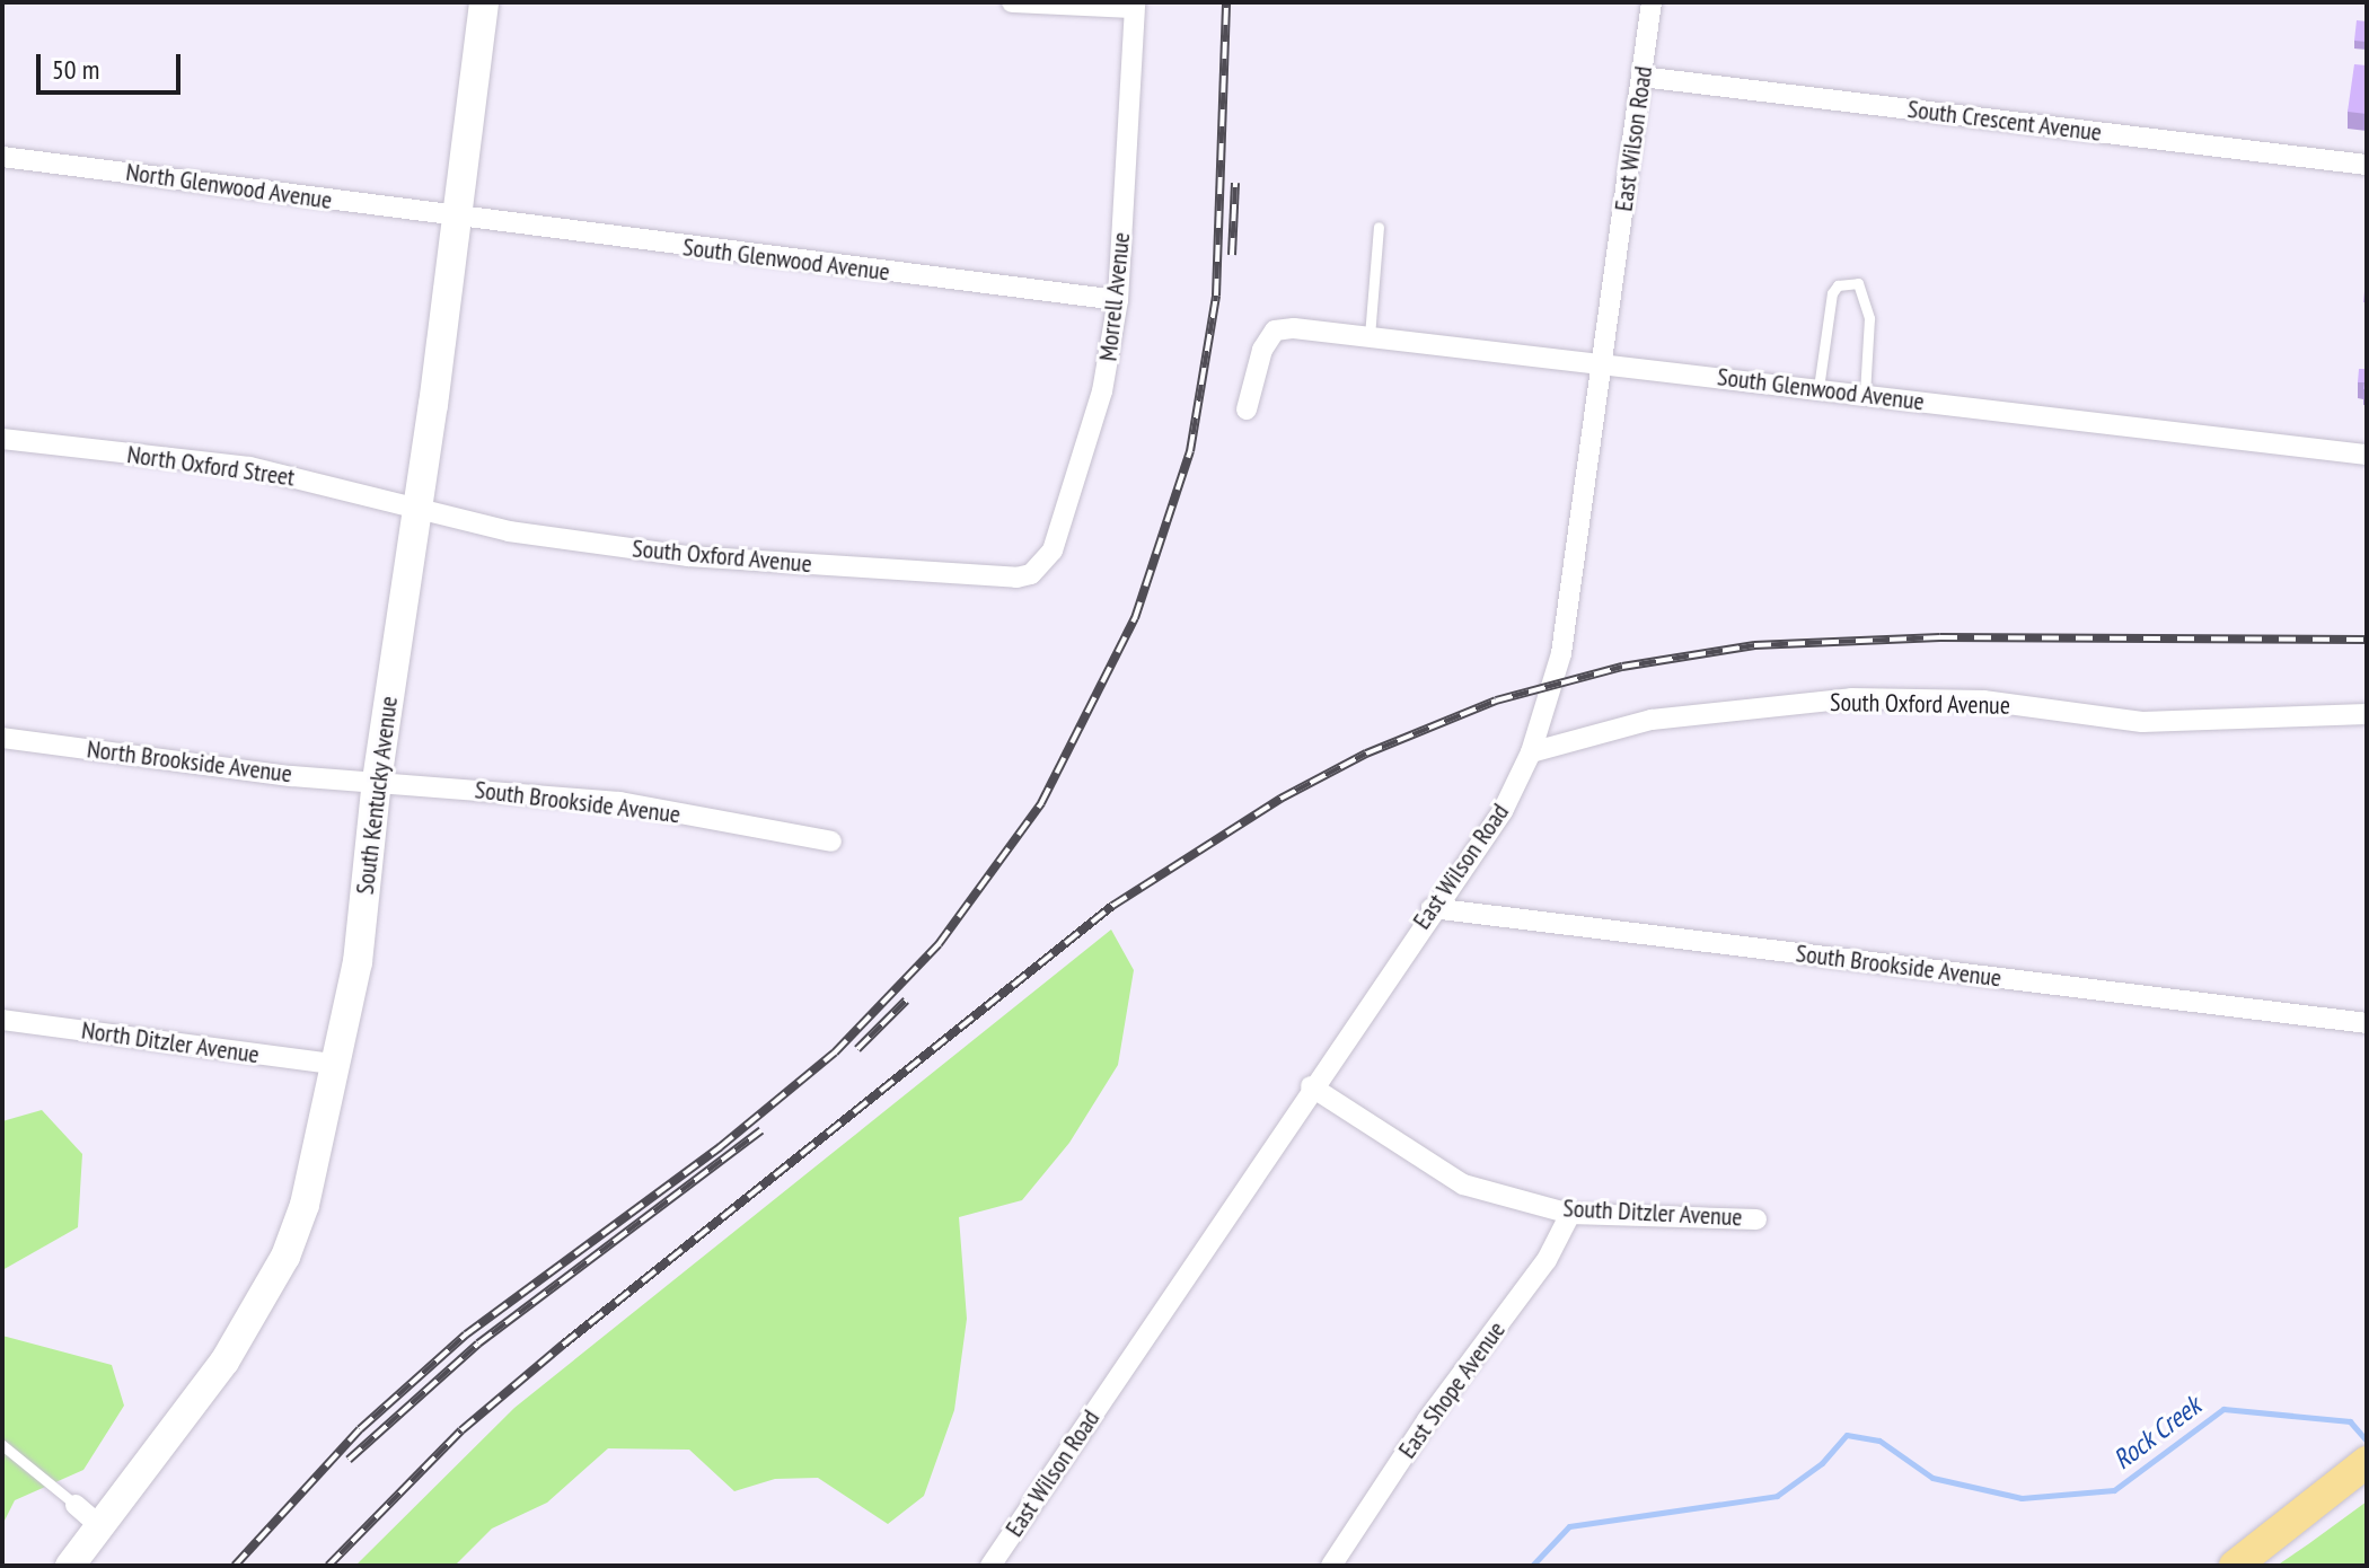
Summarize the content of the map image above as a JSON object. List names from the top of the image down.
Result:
{
  "streets": {
    "street": [
      "South Crescent Avenue",
      "East Wilson Road",
      "North Glenwood Avenue",
      "South Glenwood Avenue",
      "Morrell Avenue",
      "North Oxford Street",
      "South Oxford Avenue",
      "North Brookside Avenue",
      "South Kentucky Avenue",
      "South Brookside Avenue",
      "North Ditzler Avenue",
      "South Ditzler Avenue",
      "East Shope Avenue"
    ]
  },
  "crossings": [
    ["South Crescent Avenue", "East Wilson Road"],
    ["East Wilson Road", "South Glenwood Avenue"],
    ["East Wilson Road", "South Oxford Avenue"],
    ["East Wilson Road", "South Brookside Avenue"],
    ["East Wilson Road", "South Ditzler Avenue"],
    ["North Glenwood Avenue", "South Glenwood Avenue"],
    ["North Glenwood Avenue", "South Kentucky Avenue"],
    ["South Glenwood Avenue", "Morrell Avenue"],
    ["South Glenwood Avenue", "South Kentucky Avenue"],
    ["Morrell Avenue", "South Oxford Avenue"],
    ["North Oxford Street", "South Oxford Avenue"],
    ["North Oxford Street", "South Kentucky Avenue"],
    ["South Oxford Avenue", "South Kentucky Avenue"],
    ["North Brookside Avenue", "South Kentucky Avenue"],
    ["North Brookside Avenue", "South Brookside Avenue"],
    ["South Kentucky Avenue", "South Brookside Avenue"],
    ["South Kentucky Avenue", "North Ditzler Avenue"],
    ["South Ditzler Avenue", "East Shope Avenue"]
  ],
  "water": ["Rock Creek"],
  "scale_bar": "50 m"
}
